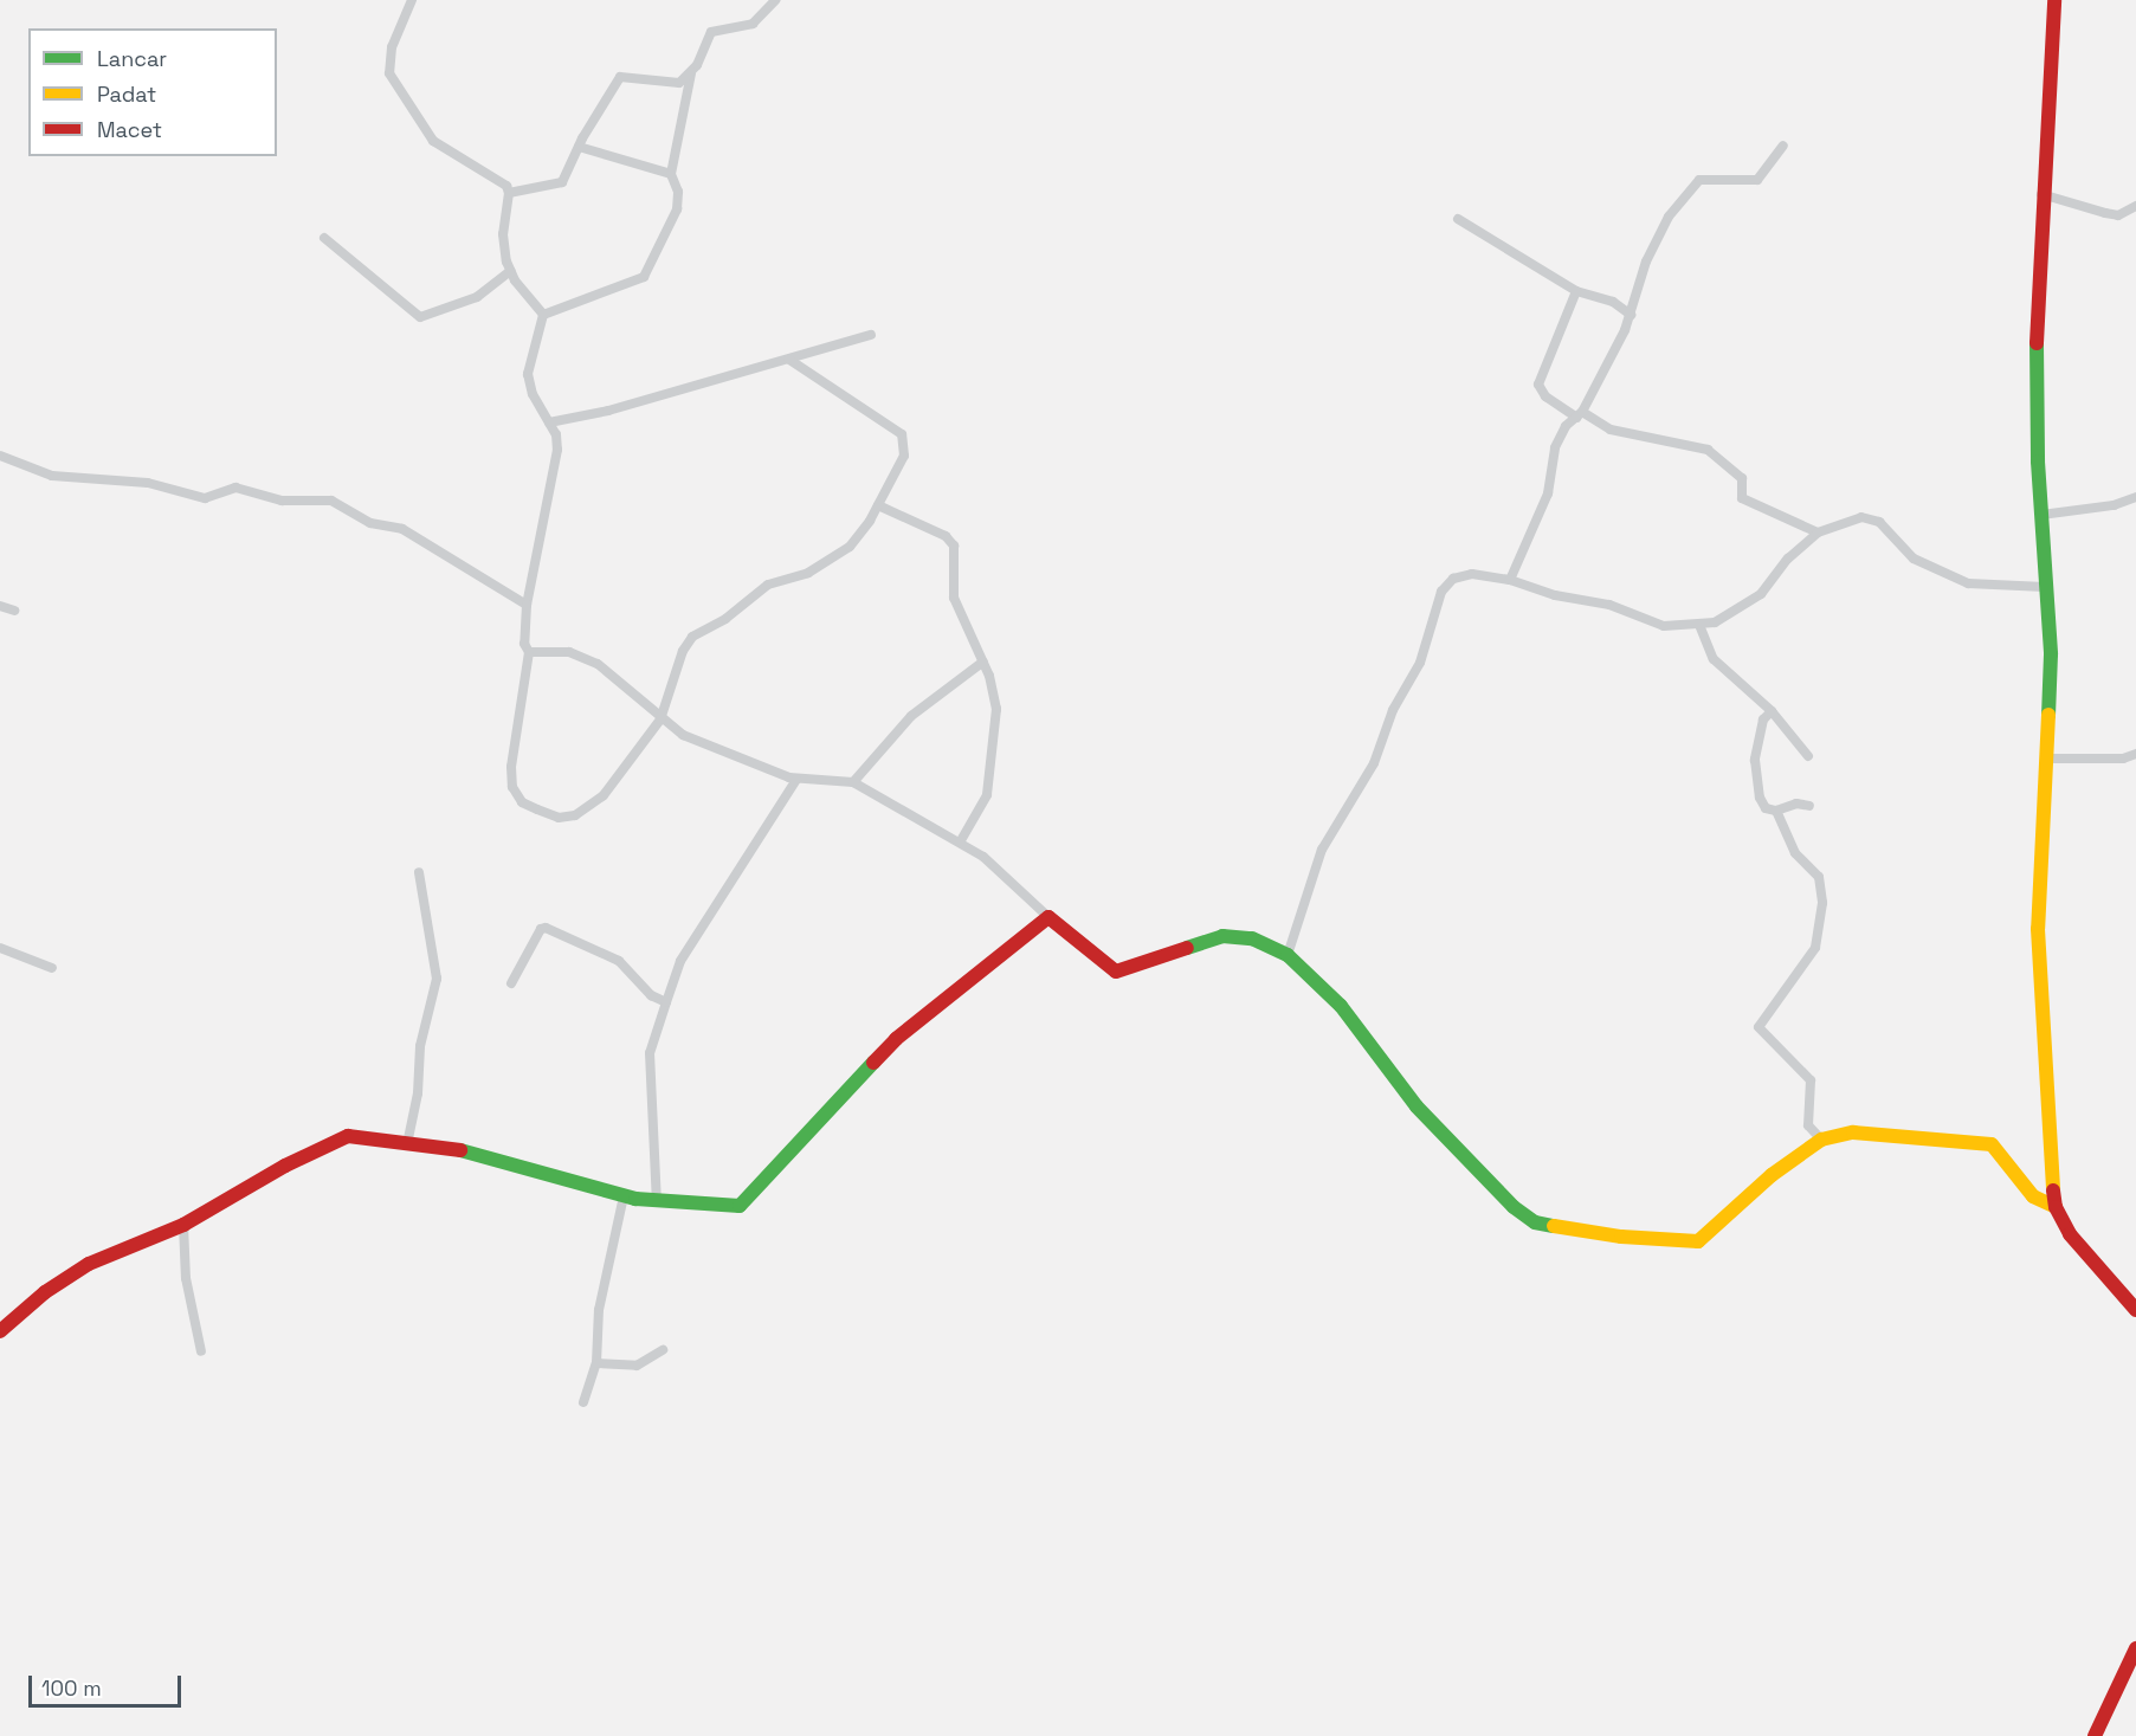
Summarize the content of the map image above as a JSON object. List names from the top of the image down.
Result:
{
  "legend": ["Lancar", "Padat", "Macet"],
  "scale_bar": "100 m"
}
